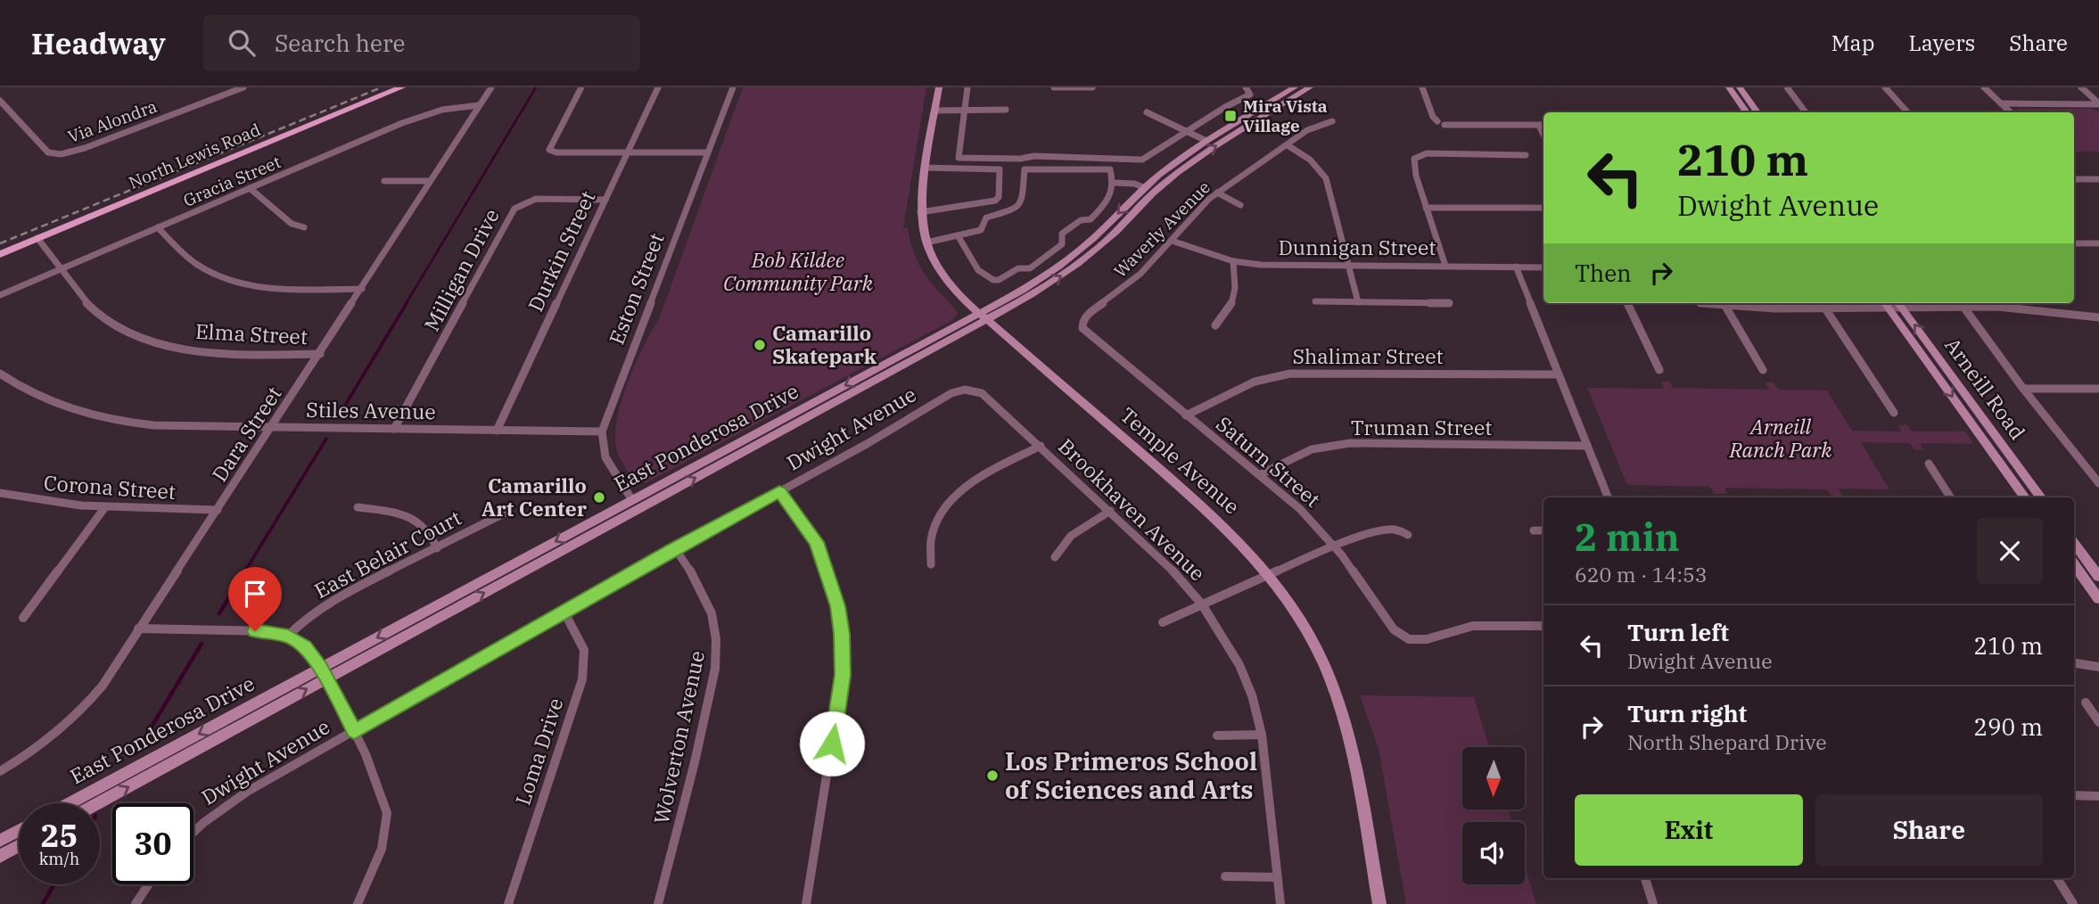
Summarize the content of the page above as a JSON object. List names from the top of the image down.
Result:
{
  "streets": {
    "main road": [
      "North Lewis Road",
      "Arneill Road",
      "East Ponderosa Drive",
      "Temple Avenue"
    ],
    "street": [
      "Via Alondra",
      "Gracia Street",
      "Waverly Avenue",
      "Dunnigan Street",
      "Durkin Street",
      "Milligan Drive",
      "Eston Street",
      "Elma Street",
      "Shalimar Street",
      "Stiles Avenue",
      "Truman Street",
      "Dwight Avenue",
      "Dara Street",
      "Saturn Street",
      "Corona Street",
      "Brookhaven Avenue",
      "East Belair Court",
      "Wolverton Avenue",
      "Loma Drive"
    ]
  },
  "crossings": [
    ["North Lewis Road", "Elma Street"],
    ["Gracia Street", "Elma Street"],
    ["Gracia Street", "Dara Street"],
    ["Waverly Avenue", "Dunnigan Street"],
    ["Waverly Avenue", "Saturn Street"],
    ["Durkin Street", "Milligan Drive"],
    ["Durkin Street", "Stiles Avenue"],
    ["Milligan Drive", "Stiles Avenue"],
    ["Eston Street", "Stiles Avenue"],
    ["Elma Street", "Dara Street"],
    ["Shalimar Street", "Saturn Street"],
    ["Stiles Avenue", "Dara Street"],
    ["Truman Street", "Saturn Street"],
    ["Dwight Avenue", "Brookhaven Avenue"],
    ["Dwight Avenue", "Wolverton Avenue"],
    ["Dwight Avenue", "Loma Drive"],
    ["Dara Street", "Corona Street"],
    ["East Ponderosa Drive", "Temple Avenue"]
  ],
  "parks": ["Bob Kildee Community Park", "Arneill Ranch Park"],
  "places": {
    "transit": ["Mira Vista Village"],
    "other": ["Camarillo Skatepark", "Camarillo Art Center", "Los Primeros School of Sciences and Arts"]
  },
  "north": "bottom",
  "page": {
    "header": "Headway",
    "search": "Search here",
    "nav": ["Map", "Layers", "Share"],
    "turn": ["210 m", "Dwight Avenue"],
    "then": "Then",
    "heading": ["2 min", "620 m · 14:53"],
    "list": [
      {
        "name": "Turn left",
        "note": "Dwight Avenue",
        "value": "210 m"
      },
      {
        "name": "Turn right",
        "note": "North Shepard Drive",
        "value": "290 m"
      }
    ],
    "buttons": ["Exit", "Share"],
    "speed": "25 km/h",
    "limit": "30"
  }
}
